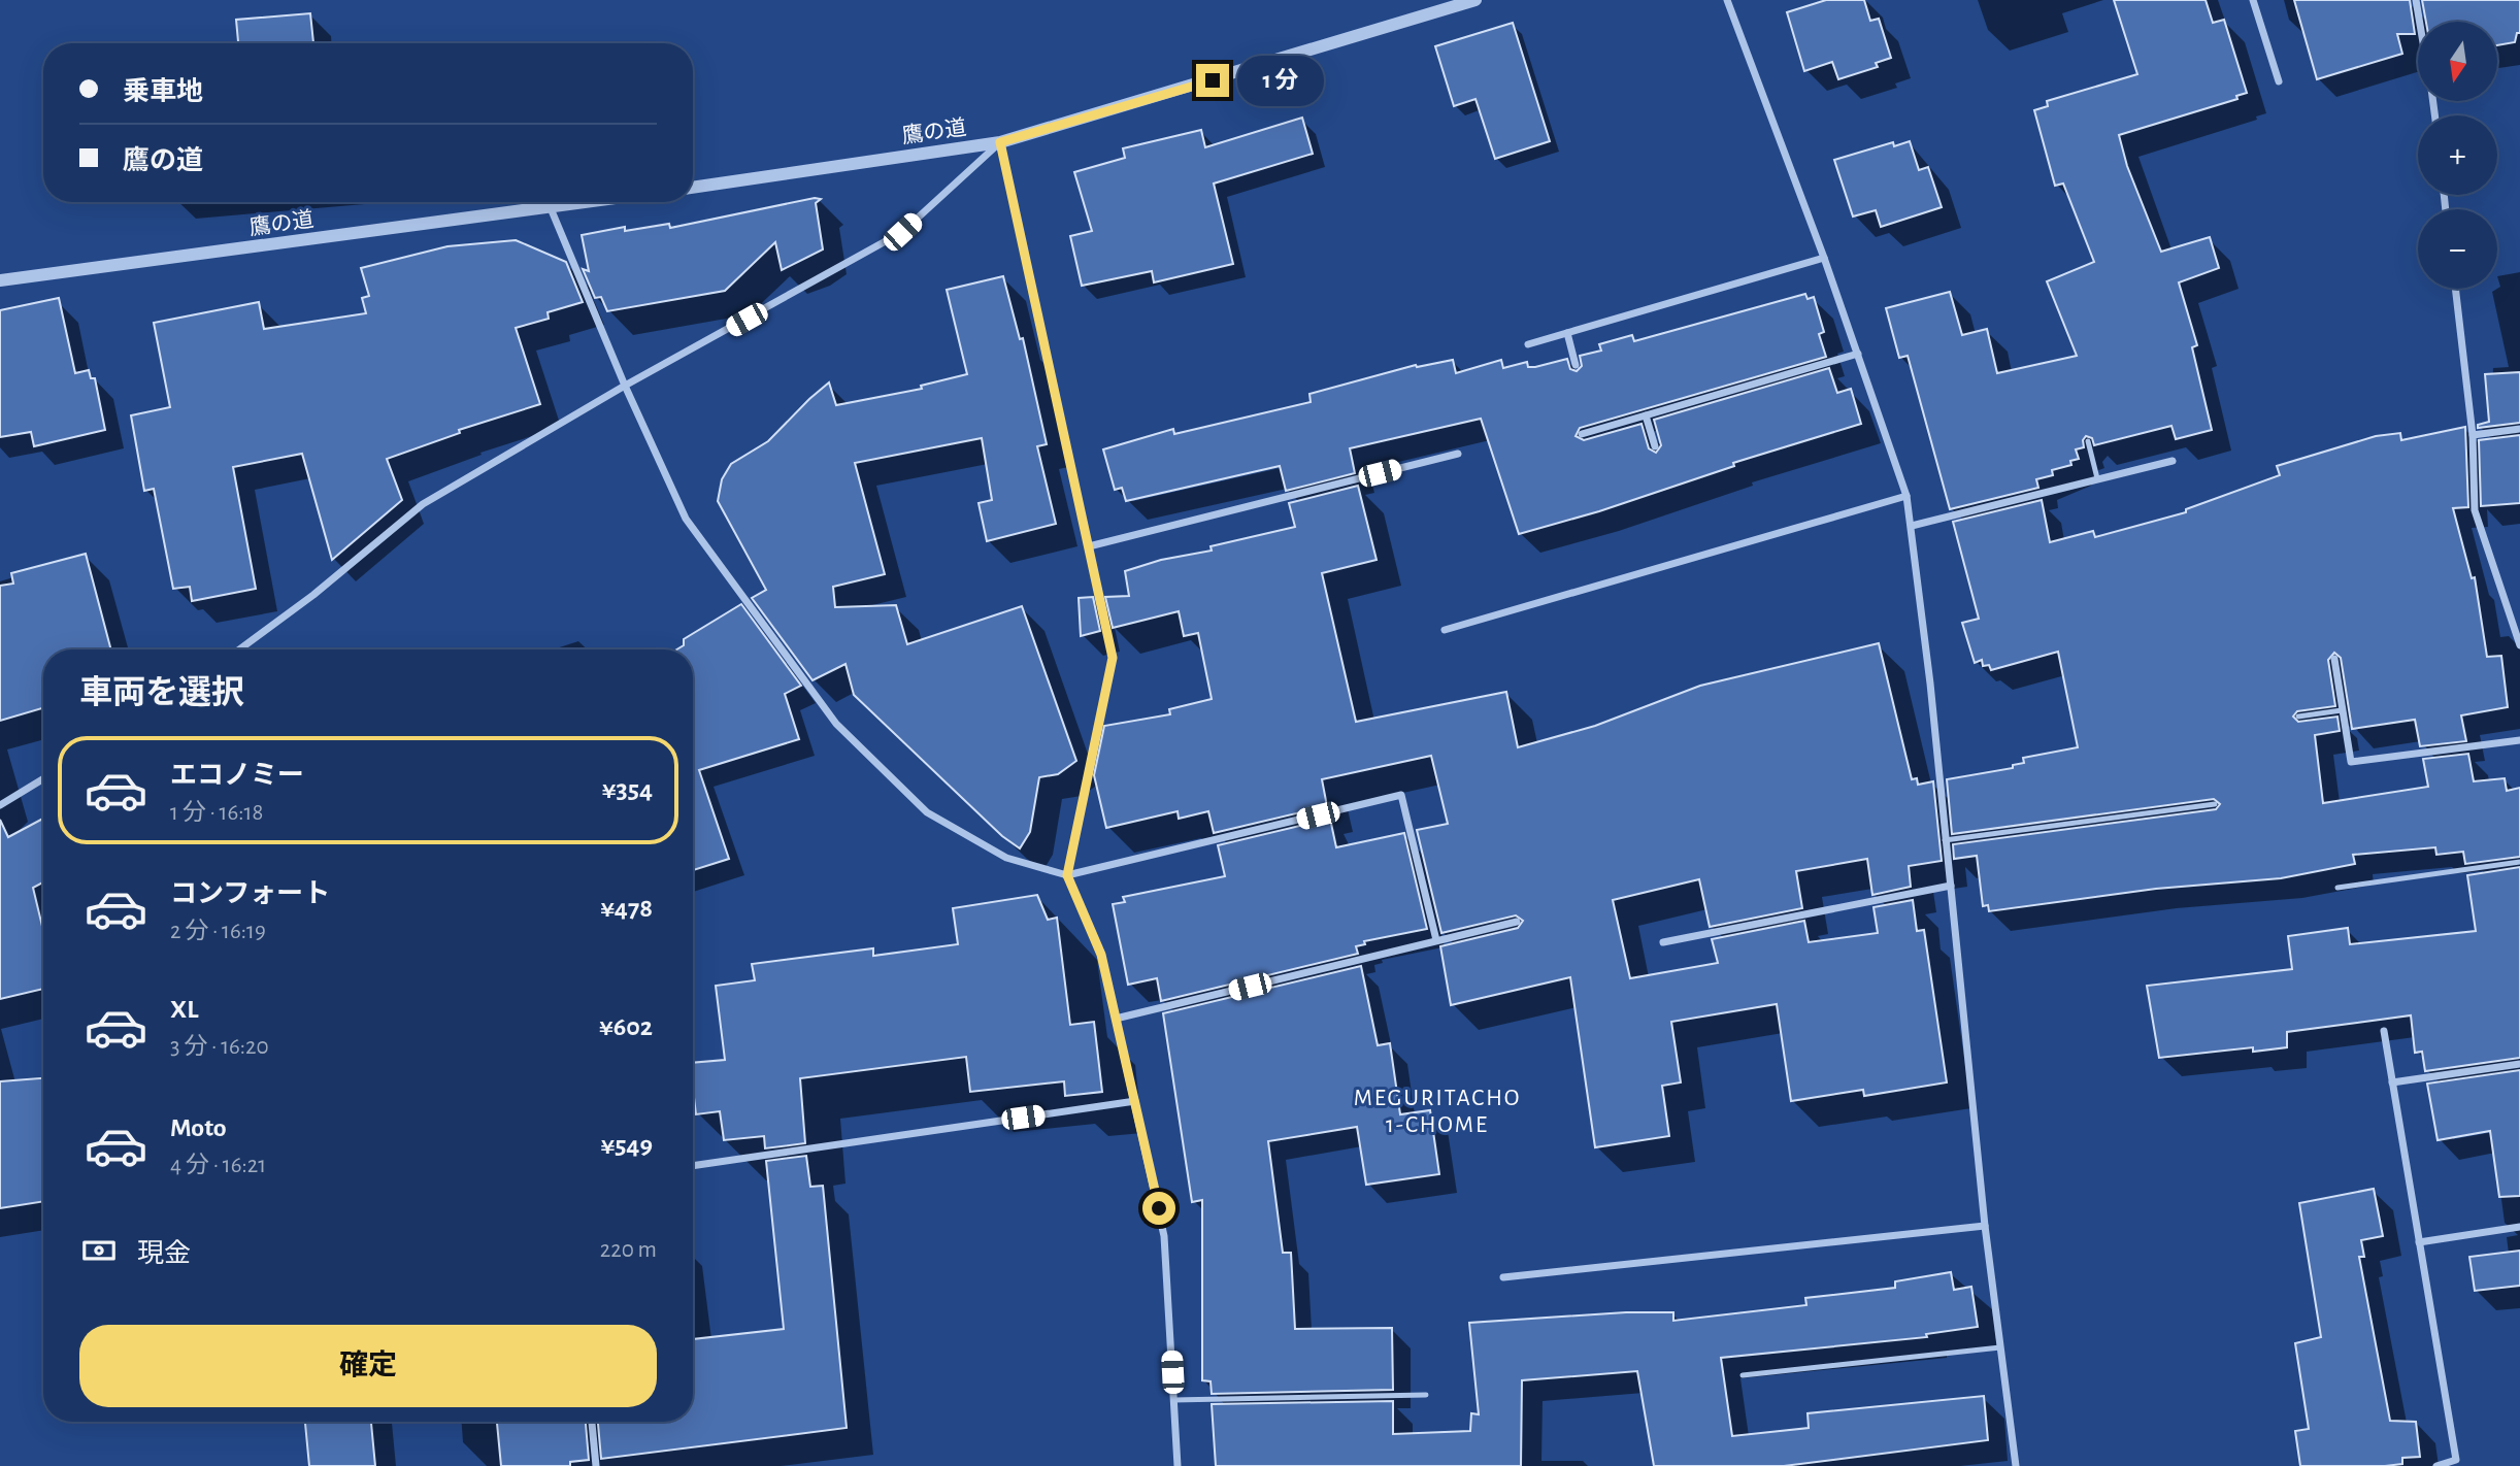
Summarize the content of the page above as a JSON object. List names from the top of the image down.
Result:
{
  "streets": {
    "street": ["鷹の道"]
  },
  "districts": ["MEGURITACHO 1-CHOME"],
  "north": "bottom",
  "page": {
    "map_buttons": ["+", "−"],
    "banner": ["乗車地", "鷹の道"],
    "bubble": "1 分",
    "heading": "車両を選択",
    "list": [
      {
        "name": "エコノミー",
        "note": "1 分 · 16:18",
        "value": "¥354"
      },
      {
        "name": "コンフォート",
        "note": "2 分 · 16:19",
        "value": "¥478"
      },
      {
        "name": "XL",
        "note": "3 分 · 16:20",
        "value": "¥602"
      },
      {
        "name": "Moto",
        "note": "4 分 · 16:21",
        "value": "¥549"
      }
    ],
    "pay": ["現金", "220 m"],
    "buttons": "確定"
  }
}
